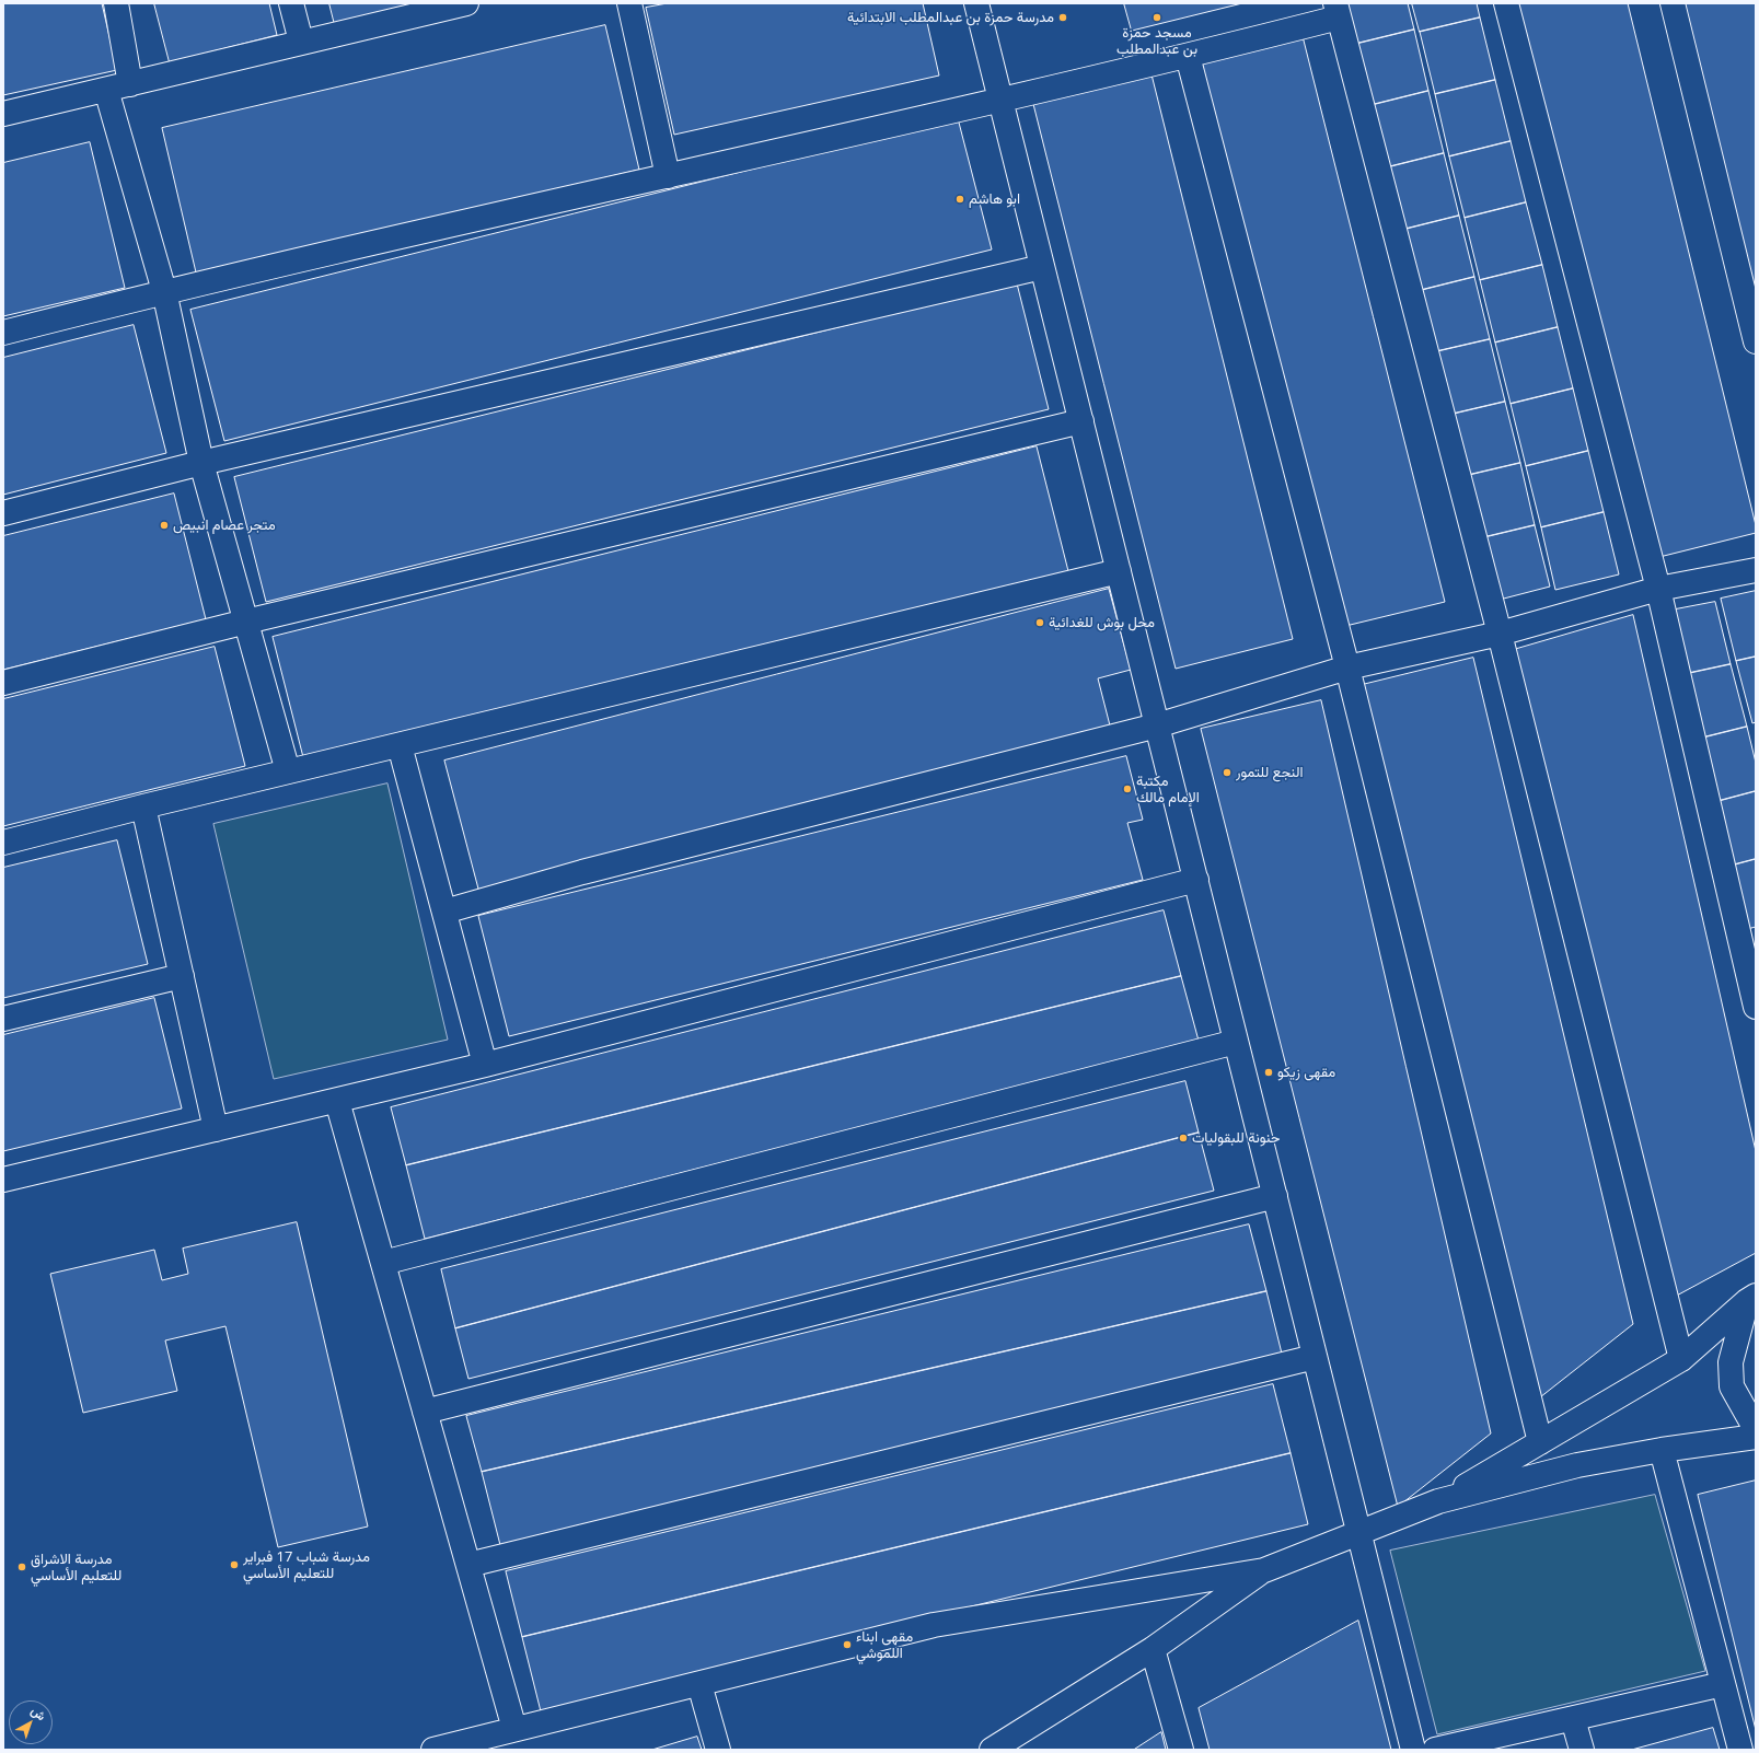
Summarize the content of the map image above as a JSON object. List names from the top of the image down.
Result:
{
  "places": [
    "مدرسة حمزة بن عبدالمطلب الابتدائية",
    "مسجد حمزة بن عبدالمطلب",
    "ابو هاشم",
    "متجر عصام انبيص",
    "محل بوش للغدائية",
    "النجع للتمور",
    "مكتبة الإمام مالك",
    "مقهى زيكو",
    "حنونة للبقوليات",
    "مدرسة شباب 17 فبراير للتعليم الأساسي",
    "مدرسة الاشراق للتعليم الأساسي",
    "مقهى ابناء اللموشي"
  ],
  "north": "top right"
}
